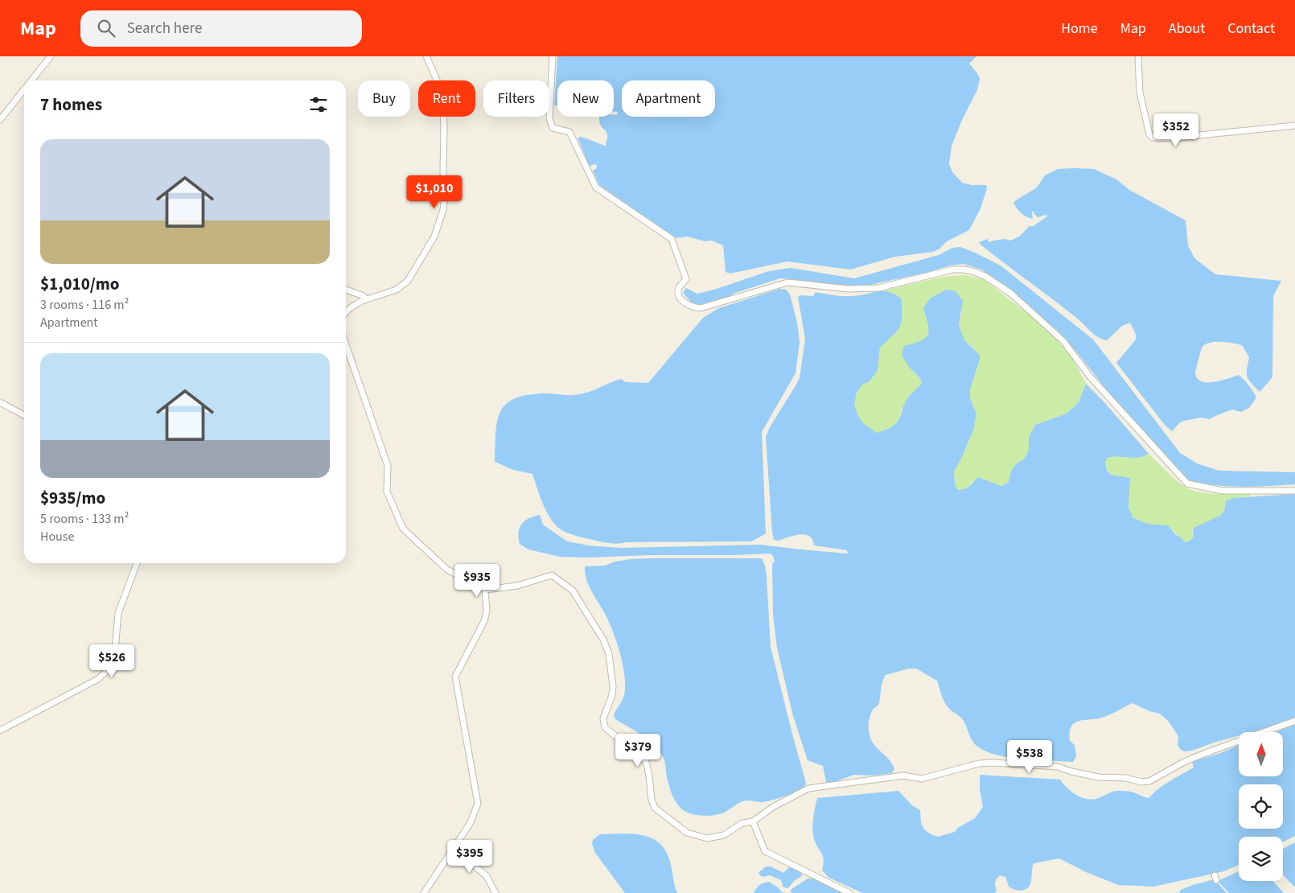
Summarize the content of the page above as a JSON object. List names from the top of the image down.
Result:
{
  "north": "top",
  "page": {
    "header": "Map",
    "search": "Search here",
    "nav": [
      "Home",
      "Map",
      "About",
      "Contact"
    ],
    "chip": [
      "Buy",
      "Rent",
      "Filters",
      "New",
      "Apartment"
    ],
    "heading": "7 homes",
    "price": [
      "$352",
      "$1,010",
      "$935",
      "$526",
      "$379",
      "$538",
      "$395"
    ],
    "list": [
      {
        "name": "$1,010/mo",
        "note": "3 rooms · 116 m² · Apartment"
      },
      {
        "name": "$935/mo",
        "note": "5 rooms · 133 m² · House"
      }
    ]
  }
}
